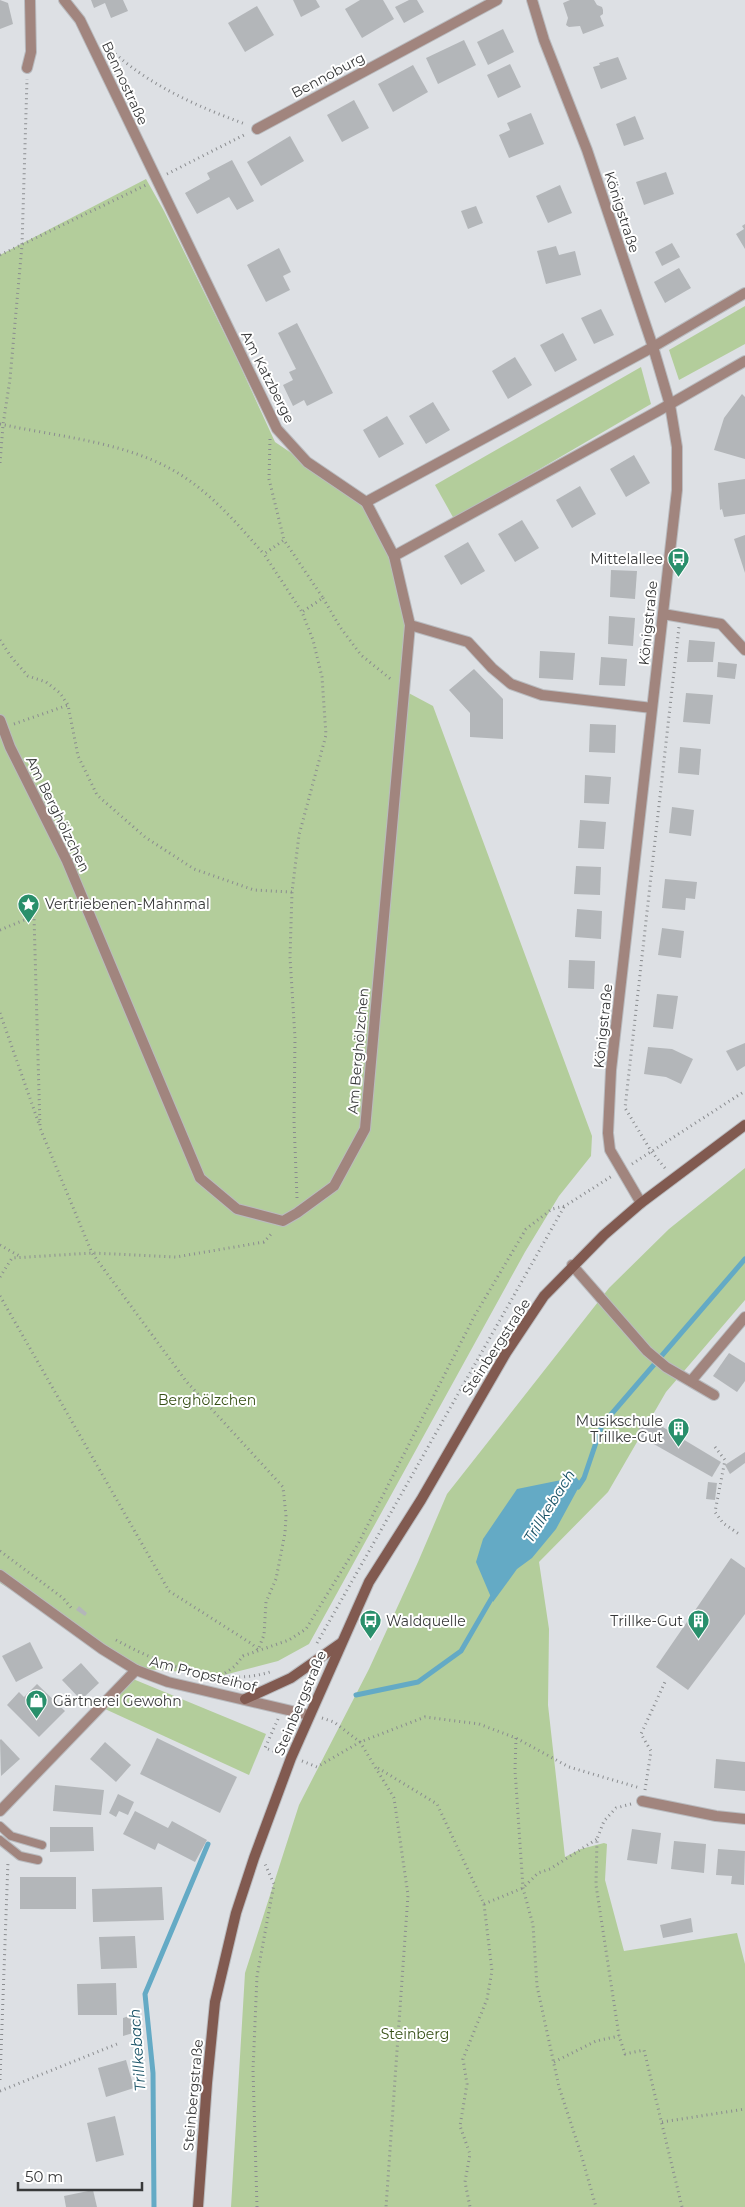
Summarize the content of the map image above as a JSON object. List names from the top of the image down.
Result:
{
  "streets": {
    "main road": ["Steinbergstraße"],
    "street": [
      "Bennoburg",
      "Bennostraße",
      "Königstraße",
      "Am Katzberge",
      "Am Berghölzchen",
      "Am Propsteihof"
    ]
  },
  "crossings": [
    ["Bennostraße", "Am Katzberge"],
    ["Königstraße", "Steinbergstraße"],
    ["Am Katzberge", "Am Berghölzchen"],
    ["Steinbergstraße", "Am Propsteihof"]
  ],
  "water": ["Trillkebach"],
  "parks": ["Berghölzchen", "Steinberg"],
  "places": {
    "bus stop": ["Mittelallee", "Waldquelle"],
    "place": ["Vertriebenen-Mahnmal"],
    "building": ["Musikschule Trillke-Gut", "Trillke-Gut"],
    "shop": ["Gärtnerei Gewohn"]
  },
  "scale_bar": "50 m"
}
